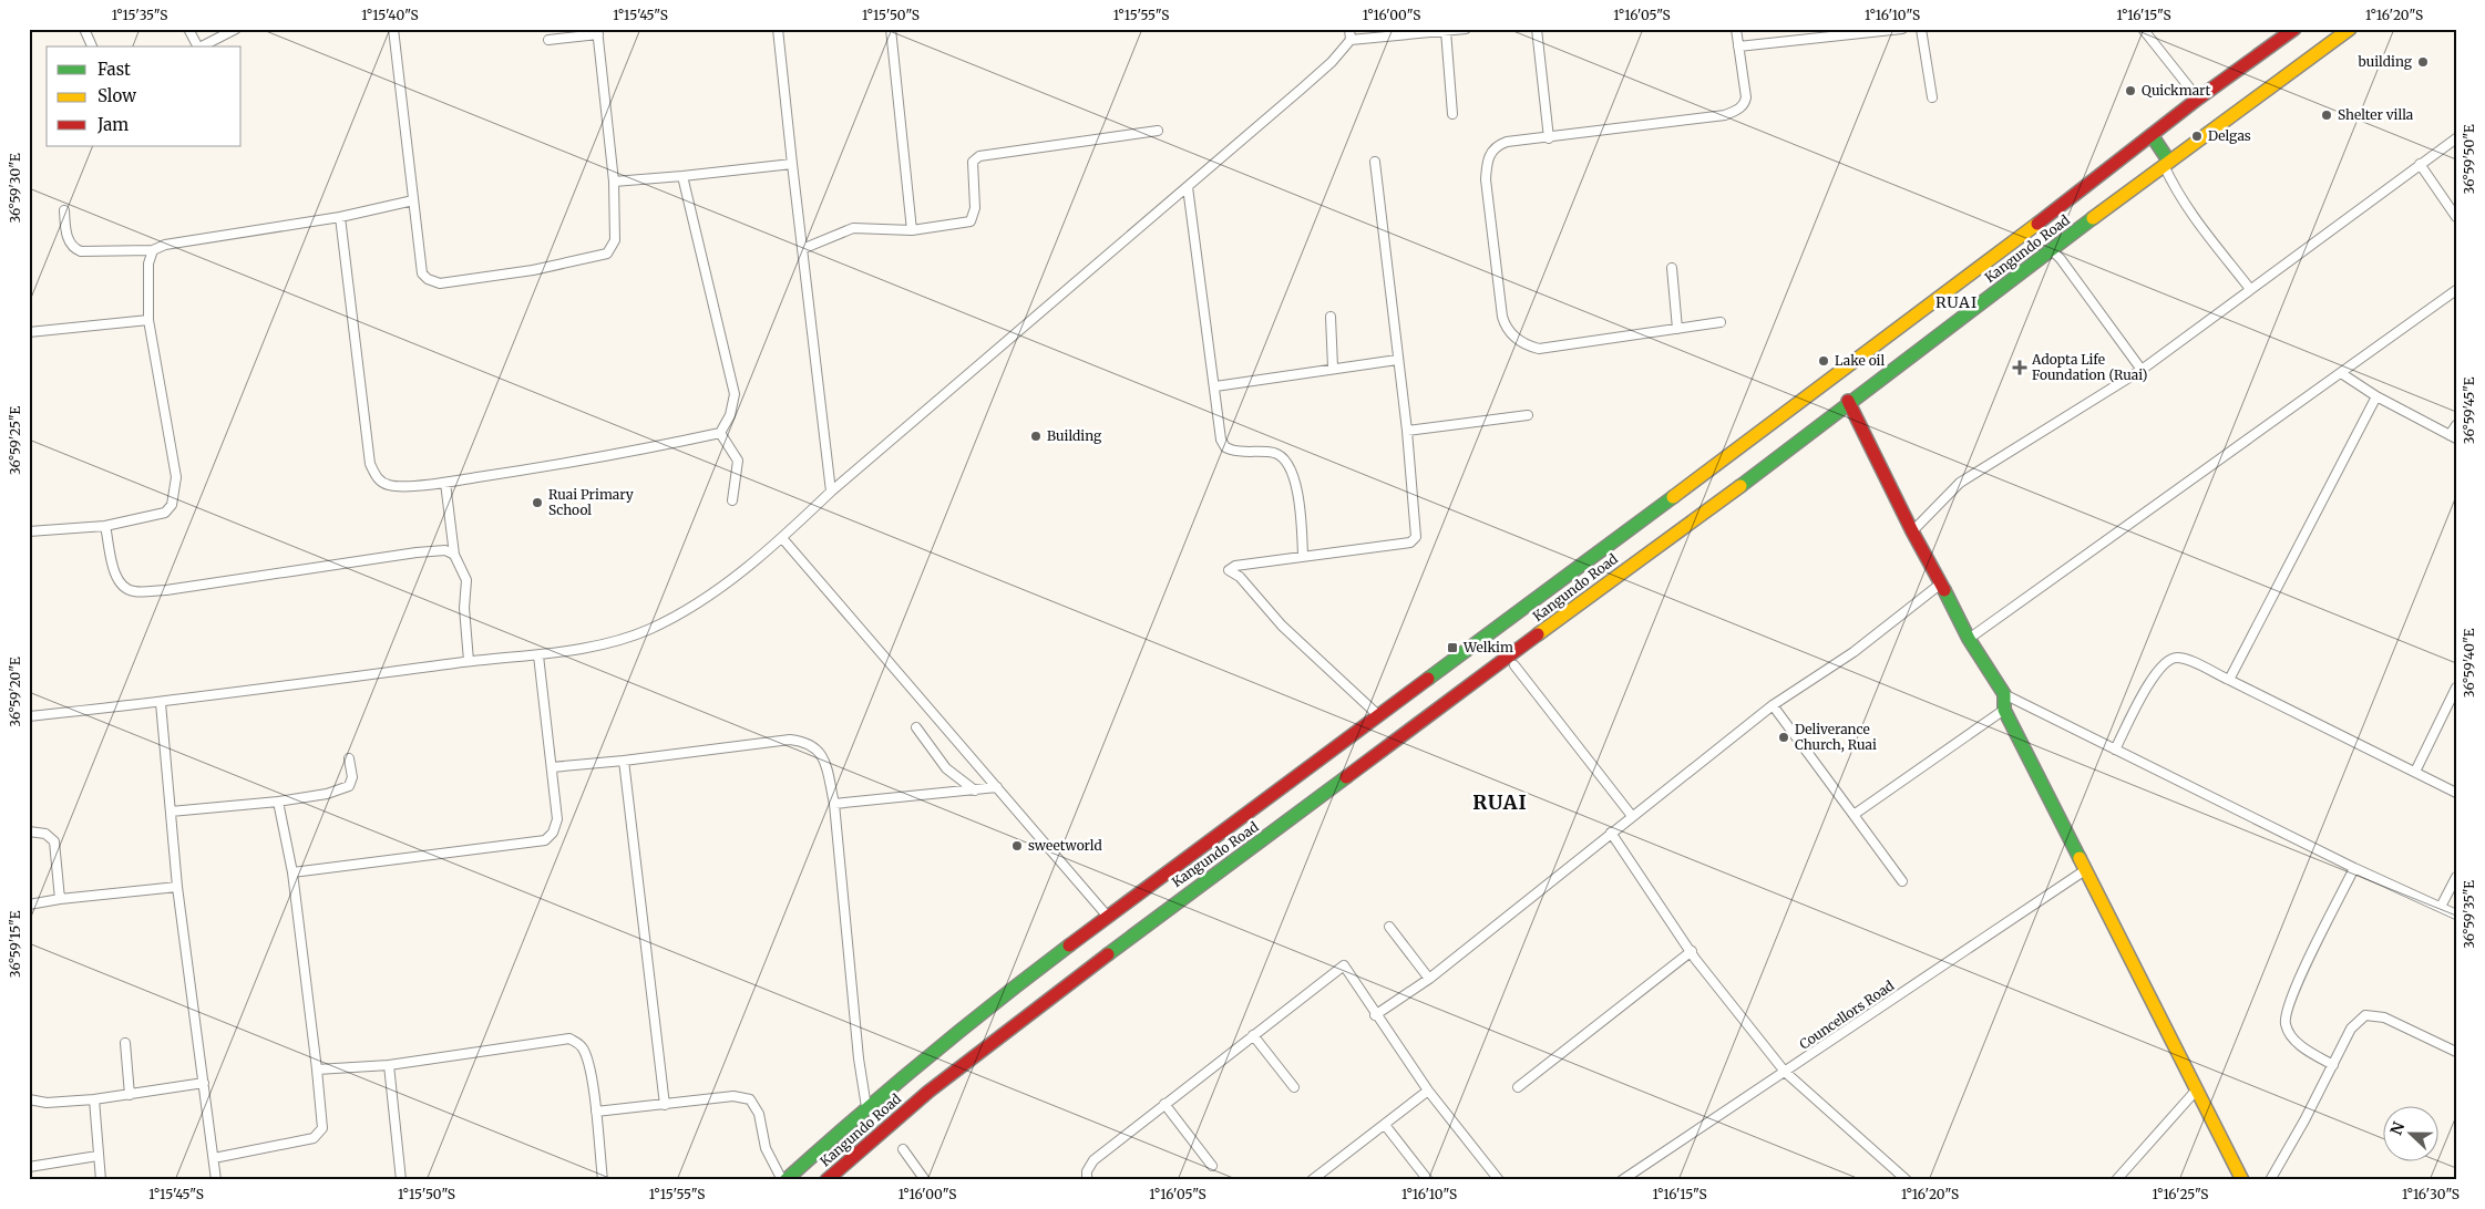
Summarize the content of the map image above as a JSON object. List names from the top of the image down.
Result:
{
  "streets": {
    "main road": ["Kangundo Road"],
    "street": ["Councellors Road"]
  },
  "districts": ["RUAI", "RUAI"],
  "places": {
    "other": [
      "building",
      "Quickmart",
      "Shelter villa",
      "Delgas",
      "Lake oil",
      "Building",
      "Ruai Primary School",
      "Deliverance Church, Ruai",
      "sweetworld"
    ],
    "health": ["Adopta Life Foundation (Ruai)"],
    "transit": ["Welkim"]
  },
  "legend": ["Fast", "Slow", "Jam"],
  "north": "left",
  "coordinates": [
    "1°15'35\"S",
    "1°15'40\"S",
    "1°15'45\"S",
    "1°15'50\"S",
    "1°15'55\"S",
    "1°16'00\"S",
    "1°16'05\"S",
    "1°16'10\"S",
    "1°16'15\"S",
    "1°16'20\"S",
    "36°59'50\"E",
    "36°59'30\"E",
    "36°59'45\"E",
    "36°59'25\"E",
    "36°59'40\"E",
    "36°59'20\"E",
    "36°59'35\"E",
    "36°59'15\"E",
    "1°16'25\"S",
    "1°16'30\"S"
  ]
}
